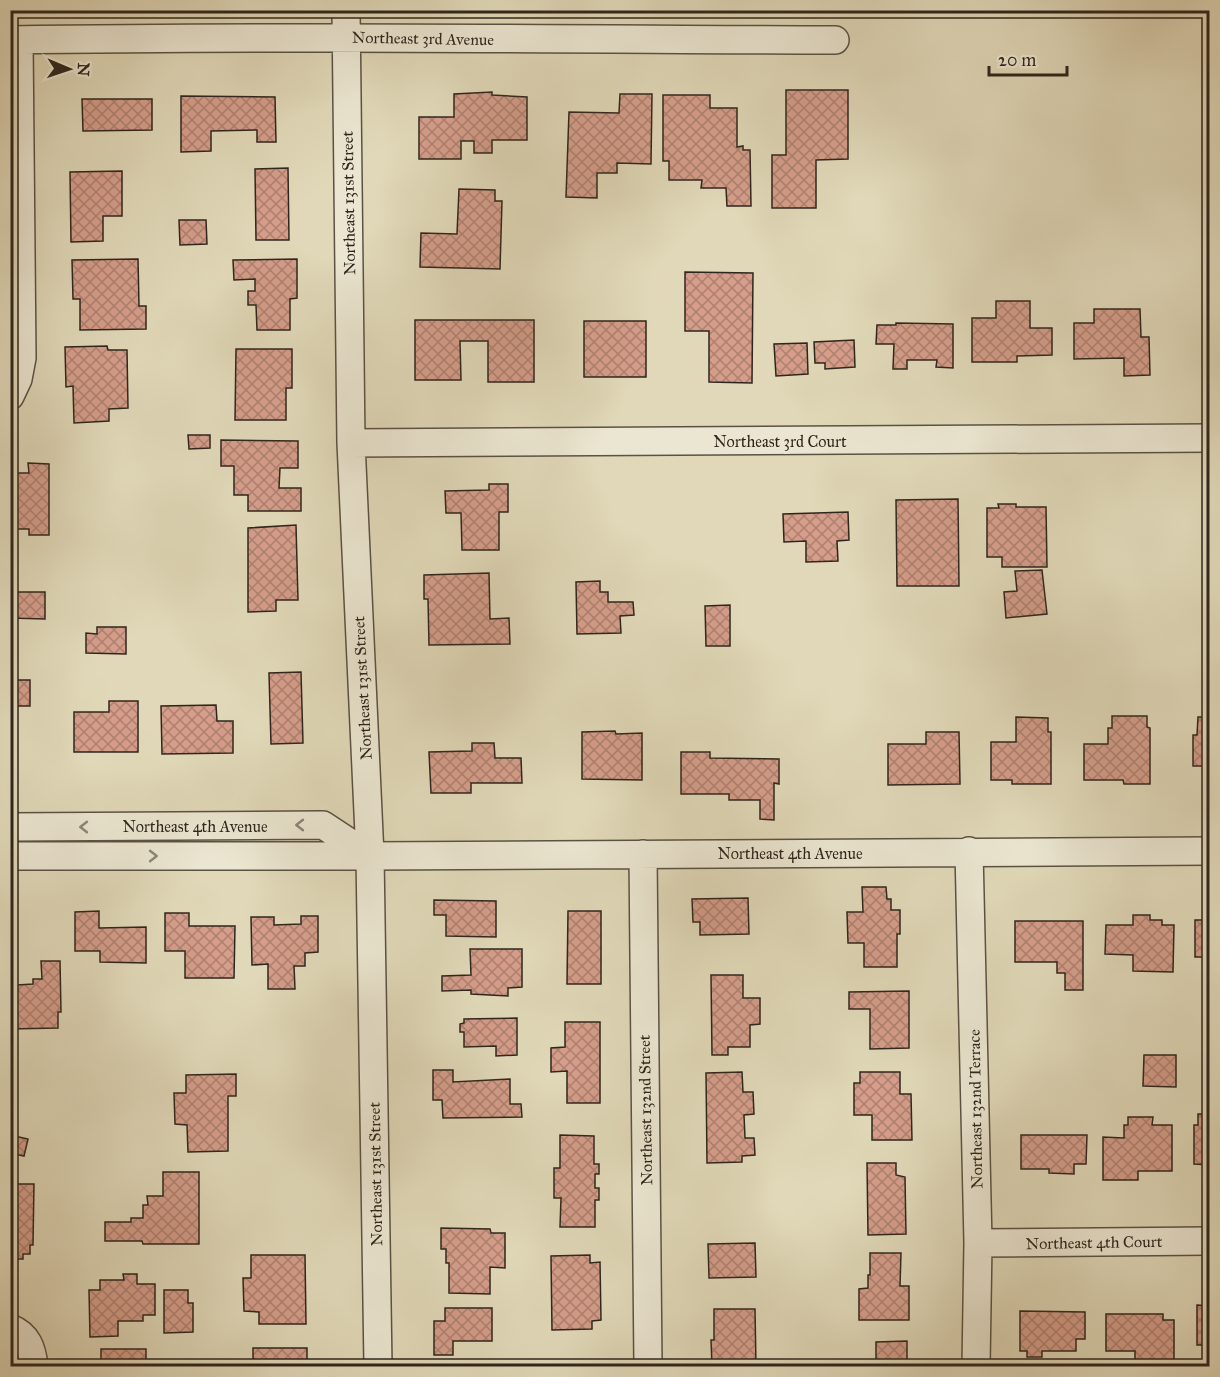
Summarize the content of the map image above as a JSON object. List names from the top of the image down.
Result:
{
  "streets": {
    "street": [
      "Northeast 3rd Avenue",
      "Northeast 131st Street",
      "Northeast 3rd Court",
      "Northeast 4th Avenue",
      "Northeast 132nd Terrace",
      "Northeast 132nd Street",
      "Northeast 4th Court"
    ]
  },
  "crossings": [
    ["Northeast 3rd Avenue", "Northeast 131st Street"],
    ["Northeast 131st Street", "Northeast 3rd Court"],
    ["Northeast 131st Street", "Northeast 4th Avenue"],
    ["Northeast 4th Avenue", "Northeast 132nd Terrace"],
    ["Northeast 4th Avenue", "Northeast 132nd Street"],
    ["Northeast 132nd Terrace", "Northeast 4th Court"]
  ],
  "scale_bar": "20 m",
  "north": "right"
}
